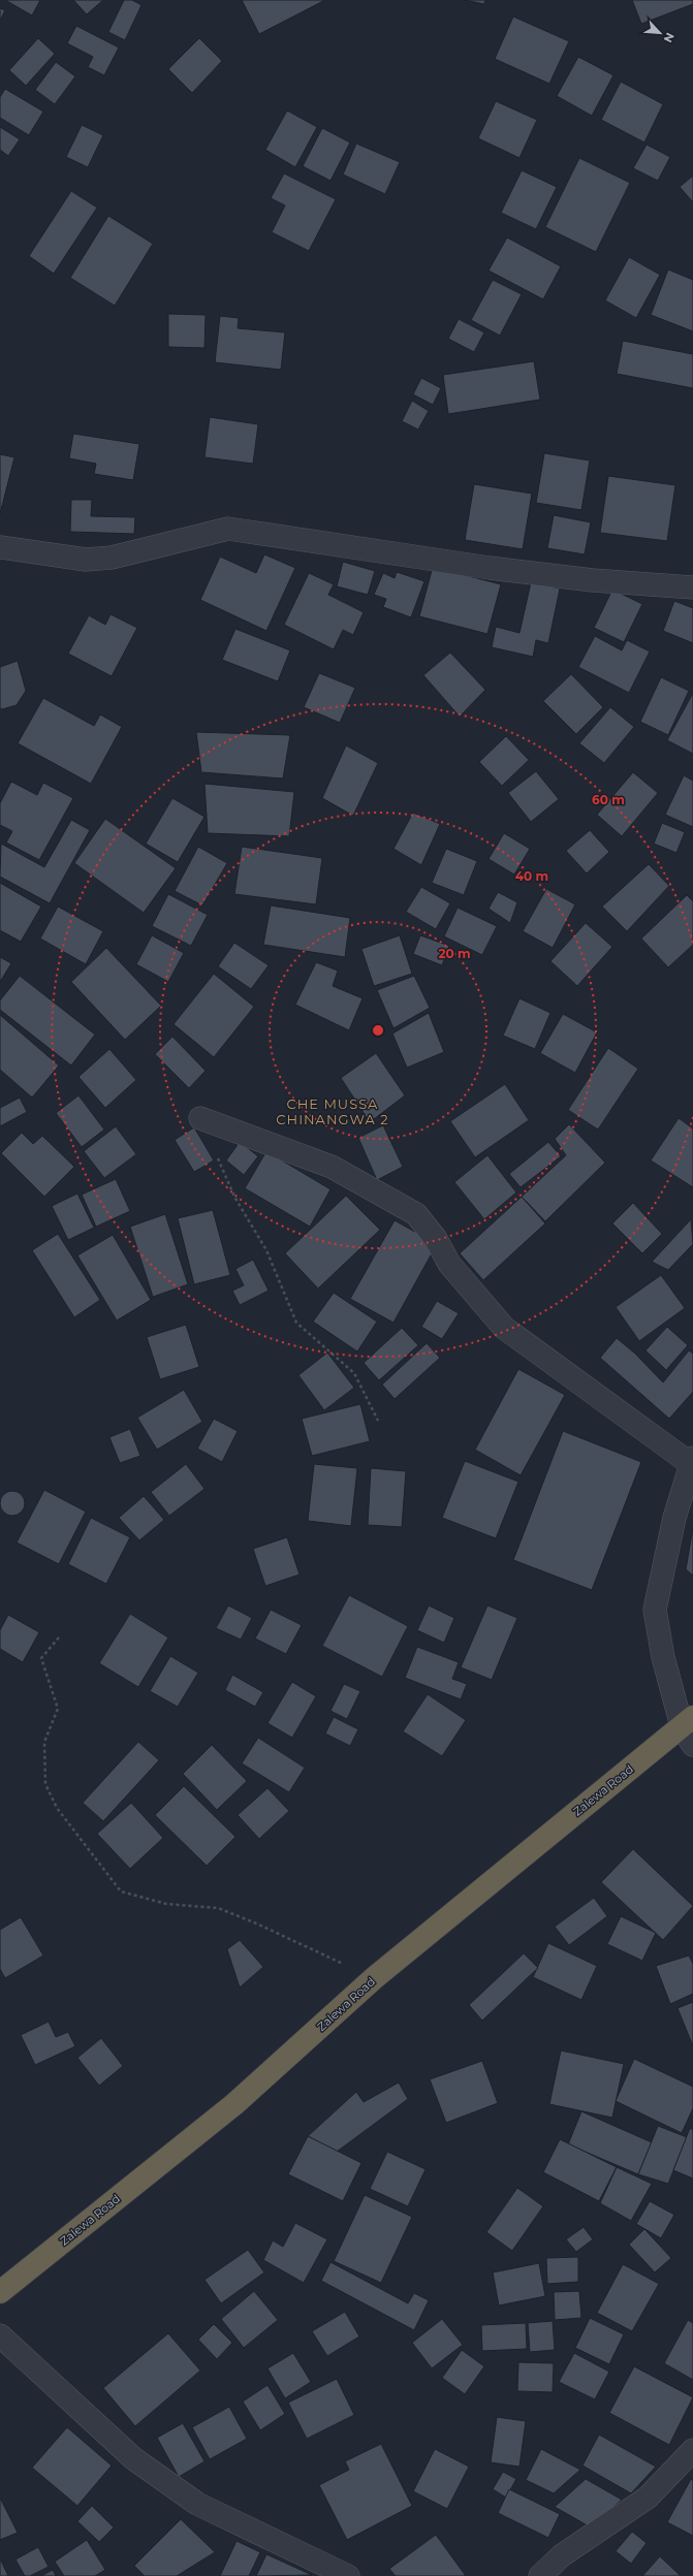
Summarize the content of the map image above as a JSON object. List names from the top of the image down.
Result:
{
  "streets": {
    "highway": ["Zalewa Road"]
  },
  "districts": ["CHE MUSSA CHINANGWA 2"],
  "north": "bottom right",
  "rings": ["60 m", "40 m", "20 m"]
}
